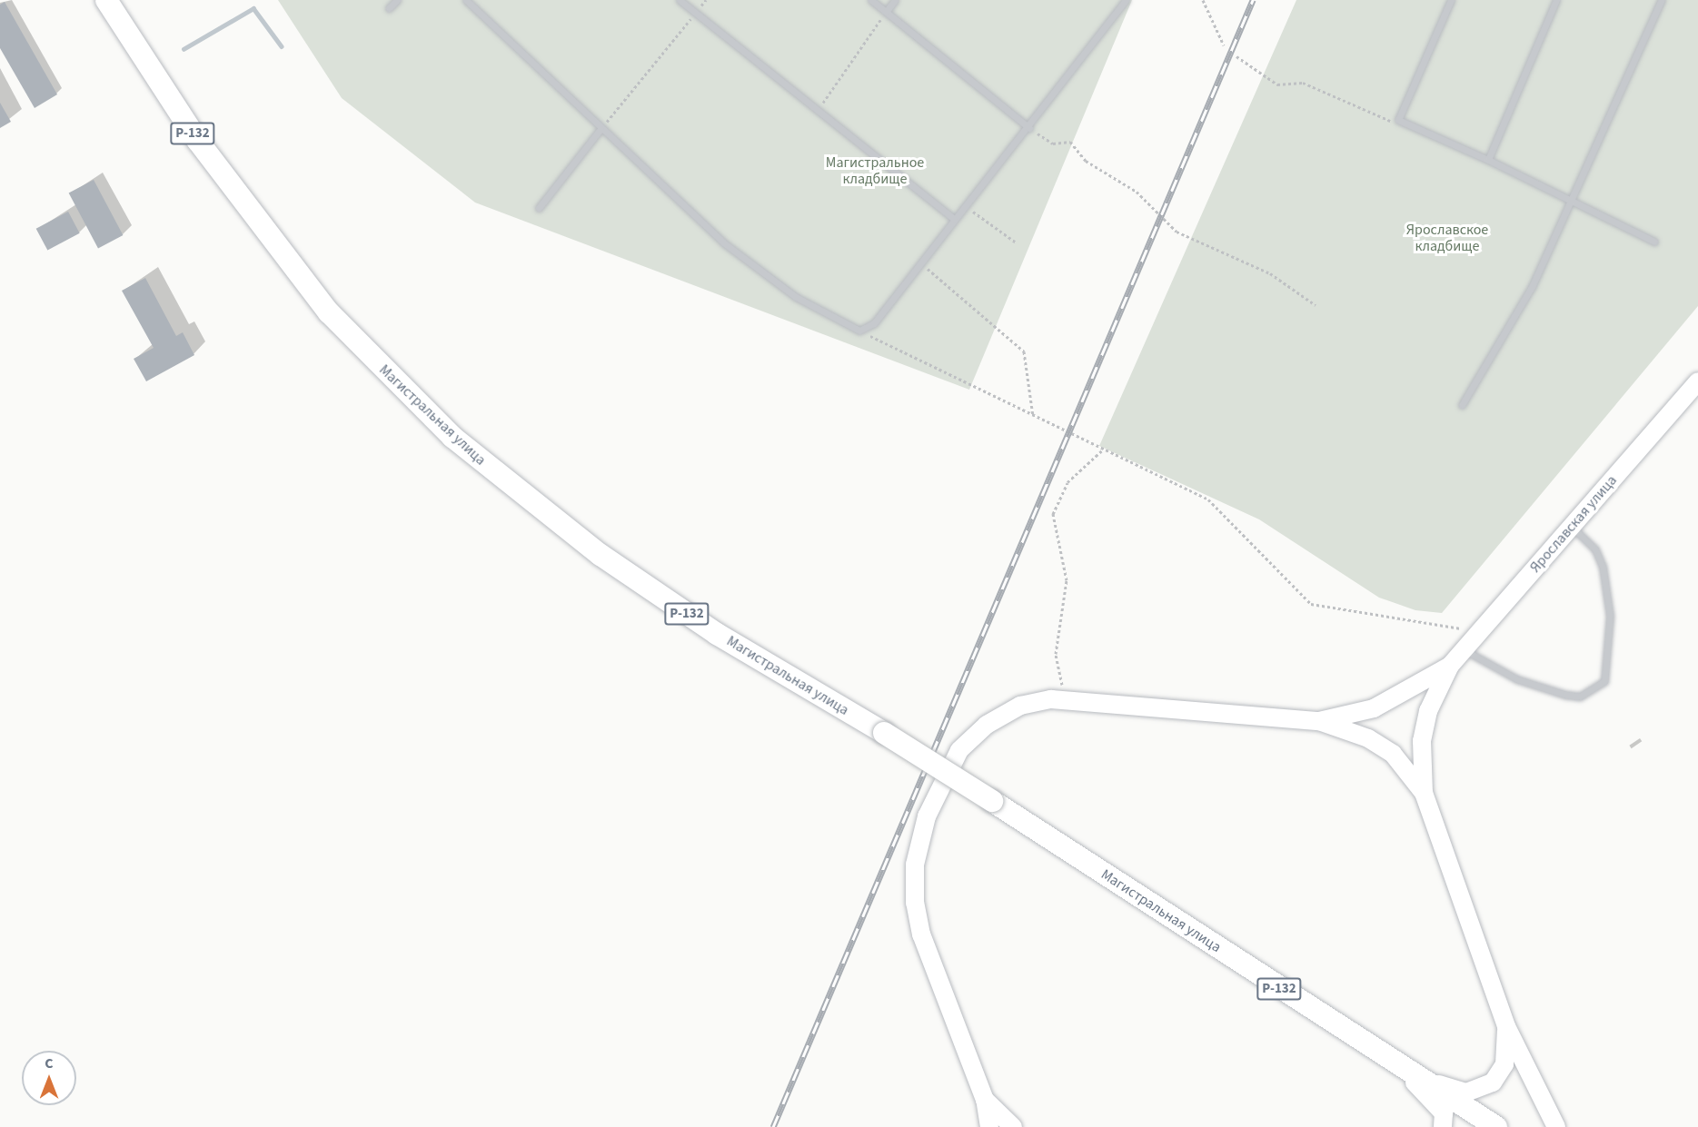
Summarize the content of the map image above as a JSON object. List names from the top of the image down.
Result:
{
  "streets": {
    "highway": ["Р-132", "Магистральная улица"],
    "main road": ["Ярославская улица"]
  },
  "parks": ["Магистральное кладбище", "Ярославское кладбище"],
  "north": "top"
}
